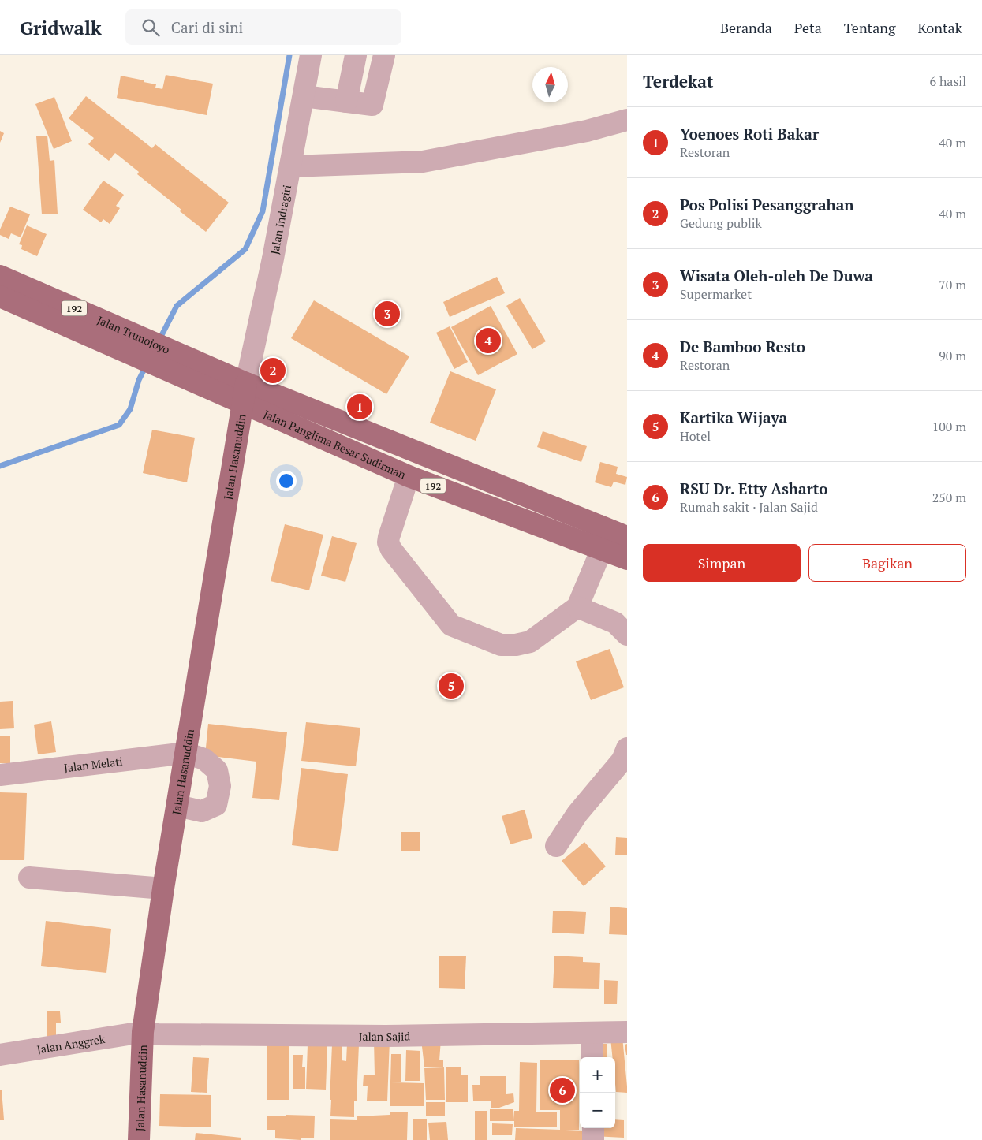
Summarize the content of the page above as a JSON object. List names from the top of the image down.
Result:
{
  "streets": {
    "main road": [
      "192",
      "Jalan Trunojoyo",
      "Jalan Panglima Besar Sudirman",
      "Jalan Hasanuddin"
    ],
    "street": [
      "Jalan Indragiri",
      "Jalan Melati",
      "Jalan Sajid",
      "Jalan Anggrek"
    ]
  },
  "crossings": [
    ["Jalan Indragiri", "Jalan Trunojoyo"],
    ["Jalan Indragiri", "Jalan Panglima Besar Sudirman"],
    ["Jalan Indragiri", "Jalan Hasanuddin"],
    ["Jalan Trunojoyo", "Jalan Panglima Besar Sudirman"],
    ["Jalan Trunojoyo", "Jalan Hasanuddin"],
    ["Jalan Panglima Besar Sudirman", "Jalan Hasanuddin"],
    ["Jalan Hasanuddin", "Jalan Melati"],
    ["Jalan Hasanuddin", "Jalan Sajid"],
    ["Jalan Hasanuddin", "Jalan Anggrek"],
    ["Jalan Sajid", "Jalan Anggrek"]
  ],
  "north": "top",
  "page": {
    "header": "Gridwalk",
    "search": "Cari di sini",
    "nav": [
      "Beranda",
      "Peta",
      "Tentang",
      "Kontak"
    ],
    "heading": ["Terdekat", "6 hasil"],
    "list": [
      {
        "mark": "1",
        "name": "Yoenoes Roti Bakar",
        "note": "Restoran",
        "value": "40 m"
      },
      {
        "mark": "2",
        "name": "Pos Polisi Pesanggrahan",
        "note": "Gedung publik",
        "value": "40 m"
      },
      {
        "mark": "3",
        "name": "Wisata Oleh-oleh De Duwa",
        "note": "Supermarket",
        "value": "70 m"
      },
      {
        "mark": "4",
        "name": "De Bamboo Resto",
        "note": "Restoran",
        "value": "90 m"
      },
      {
        "mark": "5",
        "name": "Kartika Wijaya",
        "note": "Hotel",
        "value": "100 m"
      },
      {
        "mark": "6",
        "name": "RSU Dr. Etty Asharto",
        "note": "Rumah sakit · Jalan Sajid",
        "value": "250 m"
      }
    ],
    "pins": [
      "3",
      "4",
      "2",
      "1",
      "5",
      "6"
    ],
    "buttons": ["Simpan", "Bagikan"],
    "map_buttons": ["+", "−"]
  }
}
